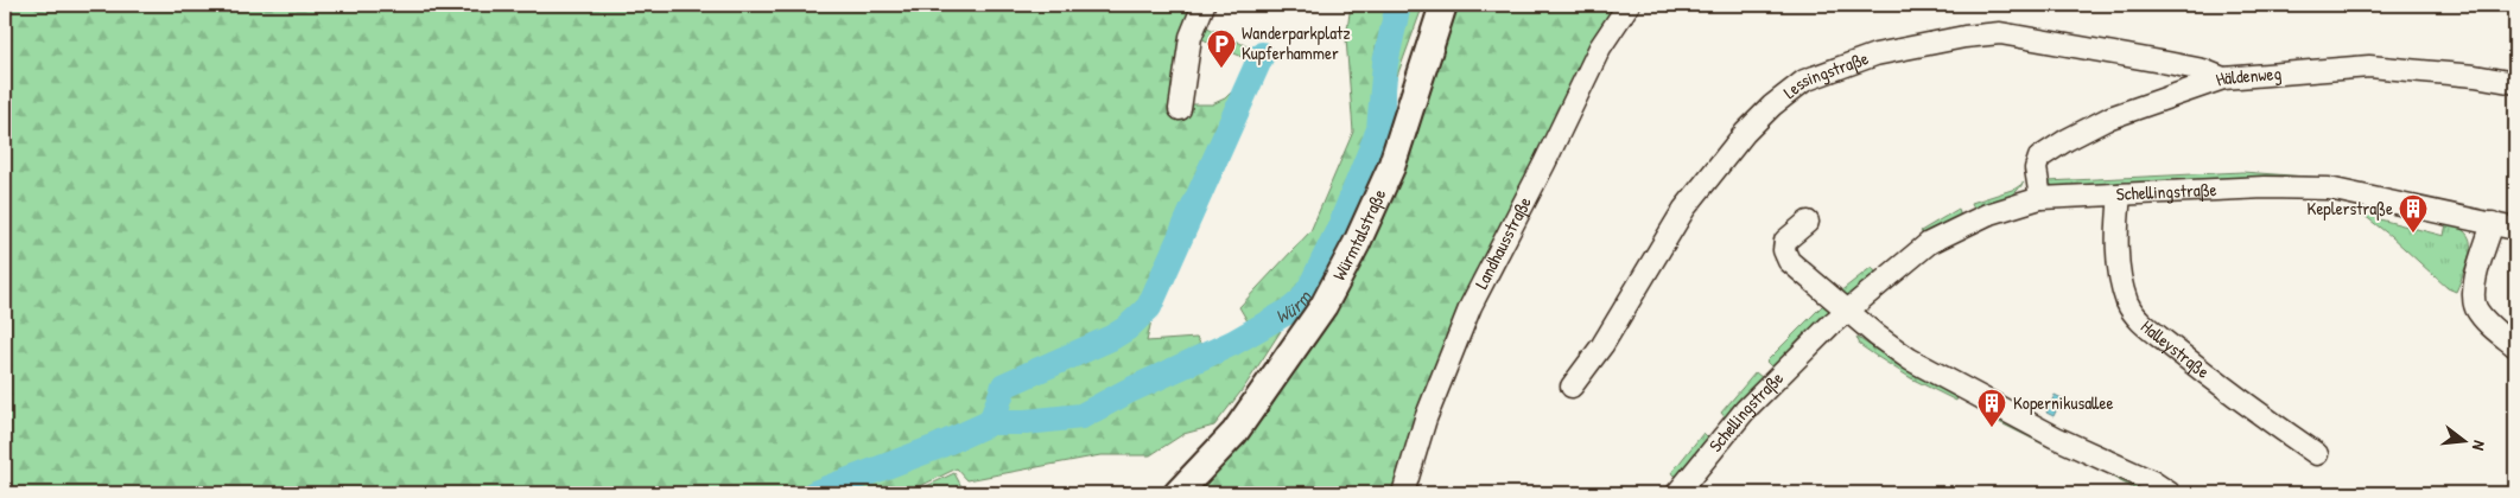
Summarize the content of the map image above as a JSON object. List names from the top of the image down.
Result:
{
  "streets": {
    "main road": ["Würmtalstraße"],
    "street": [
      "Lessingstraße",
      "Häldenweg",
      "Schellingstraße",
      "Landhausstraße",
      "Halleystraße"
    ]
  },
  "crossings": [
    ["Lessingstraße", "Häldenweg"],
    ["Häldenweg", "Schellingstraße"],
    ["Schellingstraße", "Halleystraße"]
  ],
  "water": ["Würm"],
  "places": {
    "parking": ["Wanderparkplatz Kupferhammer"],
    "building": ["Keplerstraße", "Kopernikusallee"]
  },
  "north": "right"
}
